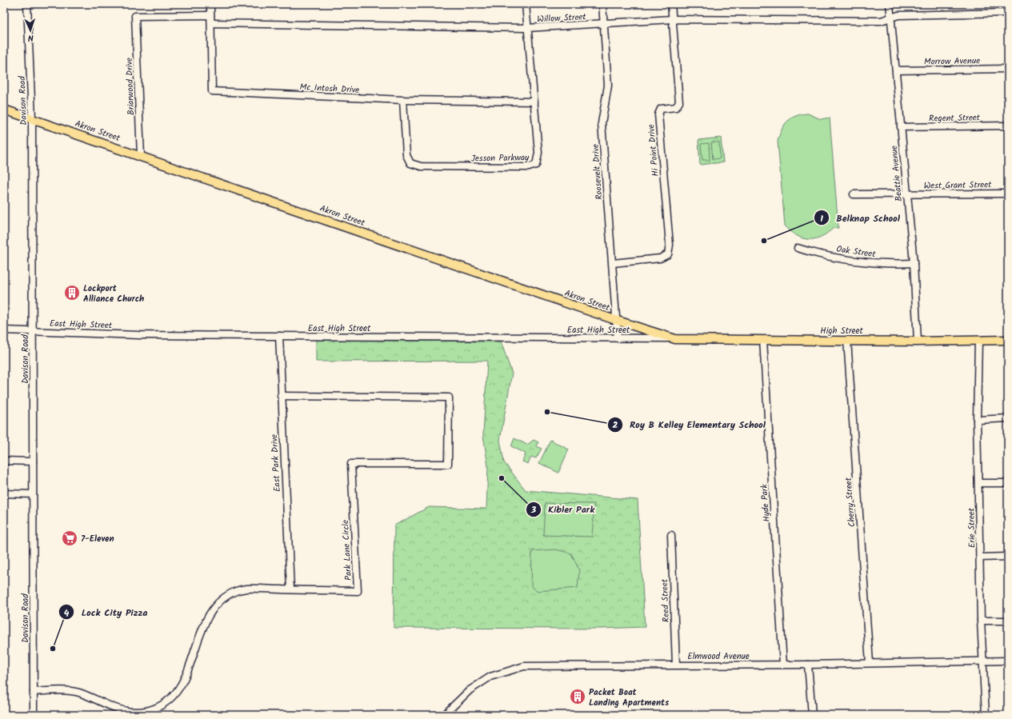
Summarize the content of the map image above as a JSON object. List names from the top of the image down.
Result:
{
  "streets": {
    "main road": ["Akron Street", "High Street"],
    "street": [
      "Willow Street",
      "Morrow Avenue",
      "Briarwood Drive",
      "Mc Intosh Drive",
      "Davison Road",
      "Regent Street",
      "Hi Point Drive",
      "Jesson Parkway",
      "Roosevelt Drive",
      "Beattie Avenue",
      "West Grant Street",
      "Oak Street",
      "East High Street",
      "East Park Drive",
      "Cherry Street",
      "Hyde Park",
      "Erie Street",
      "Park Lane Circle",
      "Reed Street",
      "Elmwood Avenue"
    ]
  },
  "crossings": [
    ["Willow Street", "Mc Intosh Drive"],
    ["Willow Street", "Hi Point Drive"],
    ["Willow Street", "Jesson Parkway"],
    ["Willow Street", "Roosevelt Drive"],
    ["Willow Street", "Beattie Avenue"],
    ["Morrow Avenue", "Beattie Avenue"],
    ["Briarwood Drive", "Mc Intosh Drive"],
    ["Briarwood Drive", "Akron Street"],
    ["Mc Intosh Drive", "Jesson Parkway"],
    ["Davison Road", "Akron Street"],
    ["Davison Road", "East High Street"],
    ["Davison Road", "Park Lane Circle"],
    ["Regent Street", "Beattie Avenue"],
    ["Akron Street", "Roosevelt Drive"],
    ["Akron Street", "East High Street"],
    ["Akron Street", "High Street"],
    ["Hi Point Drive", "Roosevelt Drive"],
    ["Roosevelt Drive", "East High Street"],
    ["Beattie Avenue", "West Grant Street"],
    ["Beattie Avenue", "Oak Street"],
    ["Beattie Avenue", "High Street"],
    ["East High Street", "High Street"],
    ["East High Street", "East Park Drive"],
    ["High Street", "Cherry Street"],
    ["High Street", "Hyde Park"],
    ["High Street", "Erie Street"],
    ["East Park Drive", "Park Lane Circle"],
    ["Cherry Street", "Elmwood Avenue"],
    ["Hyde Park", "Elmwood Avenue"],
    ["Erie Street", "Elmwood Avenue"],
    ["Reed Street", "Elmwood Avenue"]
  ],
  "places": {
    "other": [
      "Belknap School",
      "Roy B Kelley Elementary School",
      "Kibler Park",
      "Lock City Pizza"
    ],
    "building": ["Lockport Alliance Church", "Packet Boat Landing Apartments"],
    "supermarket": ["7-Eleven"]
  },
  "north": "bottom"
}
